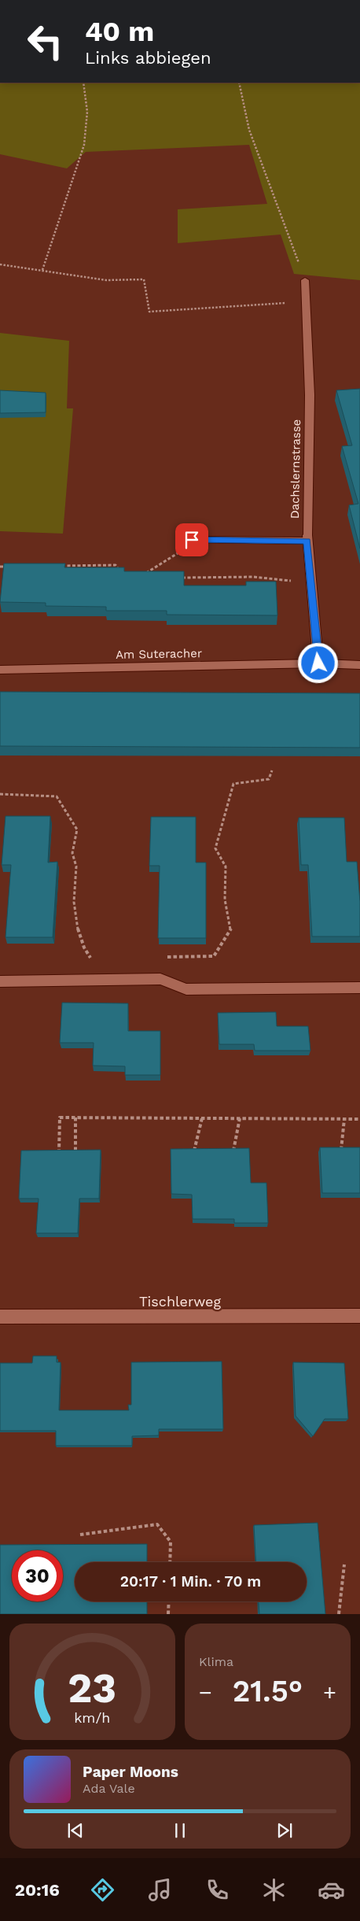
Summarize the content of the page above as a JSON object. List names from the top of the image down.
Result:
{
  "streets": {
    "street": ["Dachslernstrasse", "Am Suteracher", "Tischlerweg"]
  },
  "crossings": [
    ["Dachslernstrasse", "Am Suteracher"]
  ],
  "page": {
    "turn": ["40 m", "Links abbiegen"],
    "limit": "30",
    "trip": "20:17 · 1 Min. · 70 m",
    "tile": "Klima",
    "heat": ["−", "21.5°", "+"],
    "song": ["Paper Moons", "Ada Vale"],
    "tabs": "20:16",
    "gauge": ["23", "km/h"]
  }
}
